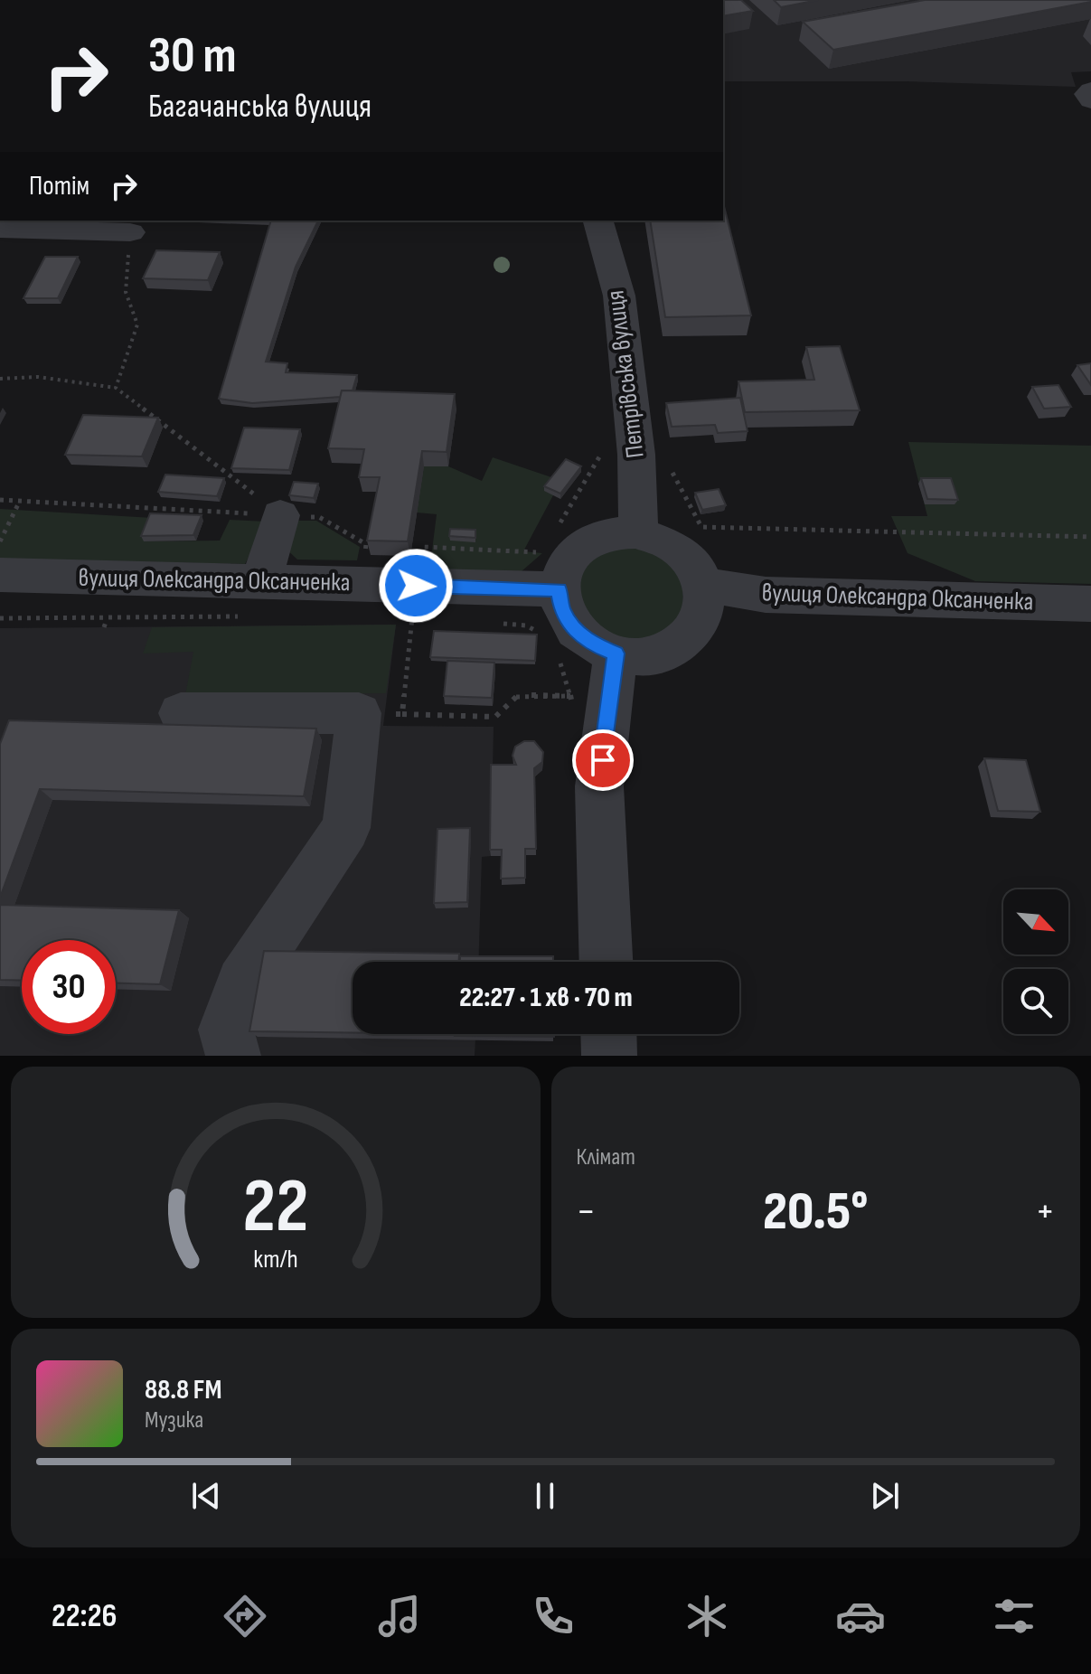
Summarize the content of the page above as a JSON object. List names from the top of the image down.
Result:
{
  "streets": {
    "street": ["Петрівська вулиця", "вулиця Олександра Оксанченка"]
  },
  "crossings": [
    ["Петрівська вулиця", "вулиця Олександра Оксанченка"]
  ],
  "north": "bottom right",
  "page": {
    "turn": ["30 m", "Багачанська вулиця"],
    "then": "Потім",
    "limit": "30",
    "trip": "22:27 · 1 хв · 70 m",
    "tile": "Клімат",
    "heat": ["−", "20.5°", "+"],
    "song": ["88.8 FM", "Музика"],
    "tabs": "22:26",
    "gauge": ["22", "km/h"]
  }
}
